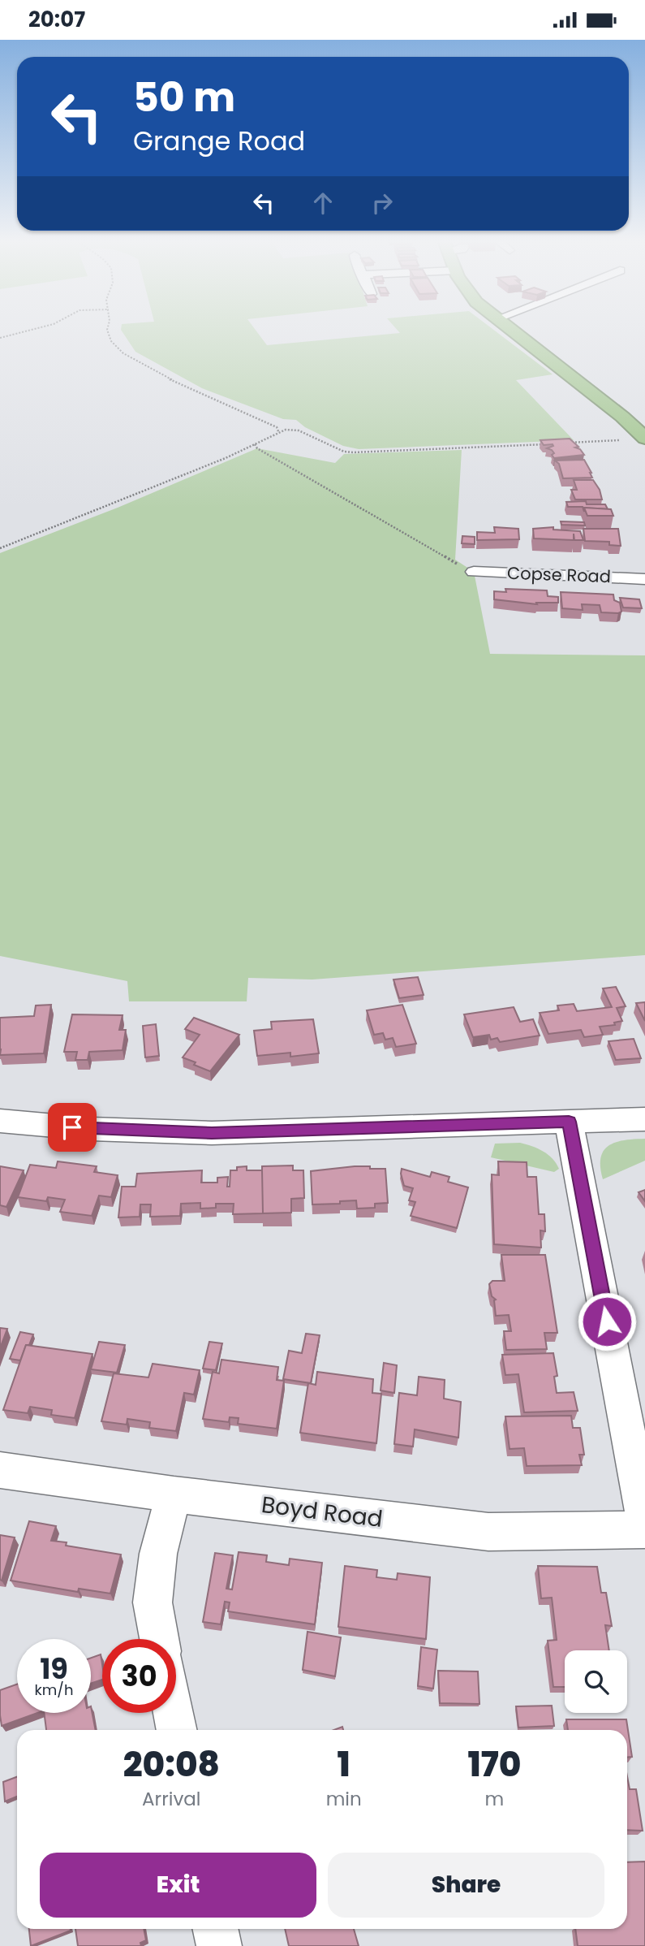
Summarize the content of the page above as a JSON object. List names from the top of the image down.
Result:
{
  "streets": {
    "street": ["Copse Road", "Boyd Road"]
  },
  "page": {
    "status": "20:07",
    "turn": ["50 m", "Grange Road"],
    "speed": "19 km/h",
    "limit": "30",
    "eta": [
      "20:08",
      "Arrival",
      "1",
      "min",
      "170",
      "m"
    ],
    "buttons": ["Exit", "Share"]
  }
}
